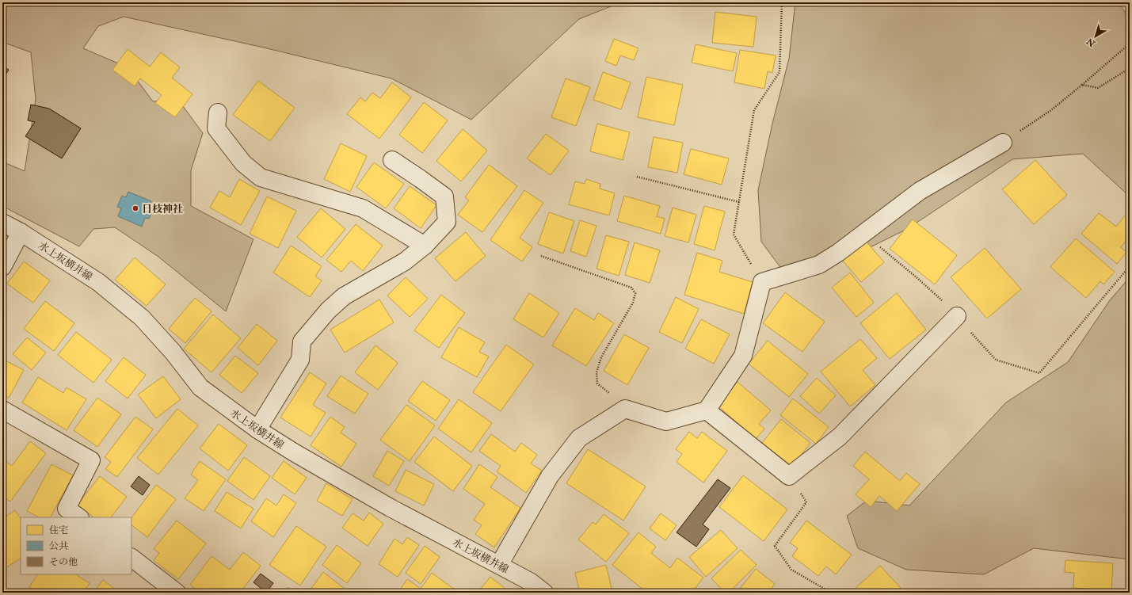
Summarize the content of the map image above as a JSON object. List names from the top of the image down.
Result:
{
  "streets": {
    "street": ["水上坂横井線"]
  },
  "places": ["日枝神社"],
  "legend": ["住宅", "公共", "その他"],
  "north": "bottom left"
}
